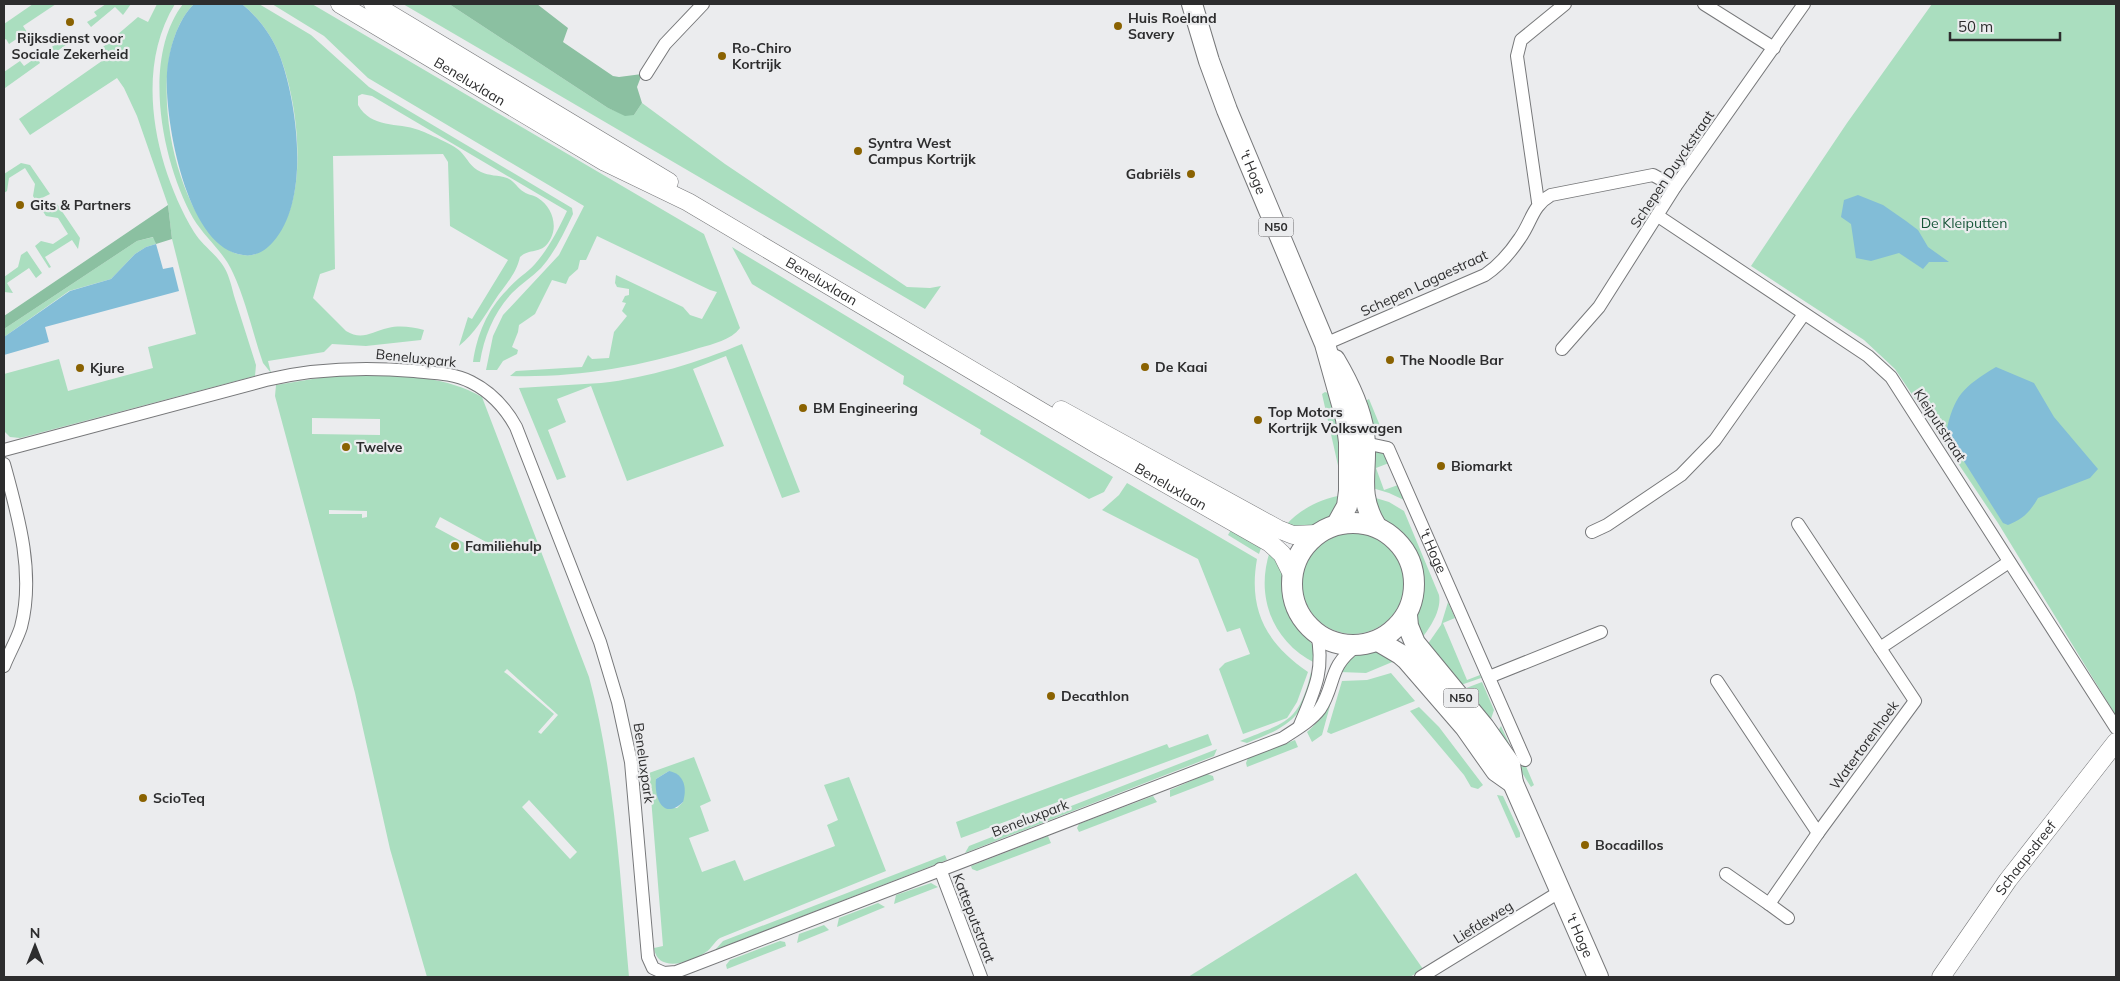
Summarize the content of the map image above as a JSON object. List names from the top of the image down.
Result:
{
  "streets": {
    "main road": [
      "Beneluxlaan",
      "'t Hoge",
      "N50",
      "Schaapsdreef"
    ],
    "street": [
      "Schepen Duyckstraat",
      "Schepen Lagaestraat",
      "Beneluxpark",
      "Kleiputstraat",
      "Watertorenhoek",
      "Katteputstraat",
      "Liefdeweg"
    ]
  },
  "crossings": [
    ["Beneluxlaan", "'t Hoge"],
    ["Beneluxlaan", "N50"],
    ["Beneluxlaan", "Beneluxpark"],
    ["Schepen Duyckstraat", "Kleiputstraat"],
    ["'t Hoge", "N50"],
    ["'t Hoge", "Schepen Lagaestraat"],
    ["'t Hoge", "Beneluxpark"],
    ["'t Hoge", "Liefdeweg"],
    ["N50", "Beneluxpark"],
    ["Beneluxpark", "Katteputstraat"]
  ],
  "parks": ["De Kleiputten"],
  "places": [
    "Rijksdienst voor Sociale Zekerheid",
    "Huis Roeland Savery",
    "Ro-Chiro Kortrijk",
    "Syntra West Campus Kortrijk",
    "Gabriëls",
    "Gits & Partners",
    "The Noodle Bar",
    "De Kaai",
    "Kjure",
    "BM Engineering",
    "Top Motors Kortrijk Volkswagen",
    "Twelve",
    "Biomarkt",
    "Familiehulp",
    "Decathlon",
    "ScioTeq",
    "Bocadillos"
  ],
  "scale_bar": "50 m",
  "north": "top"
}
